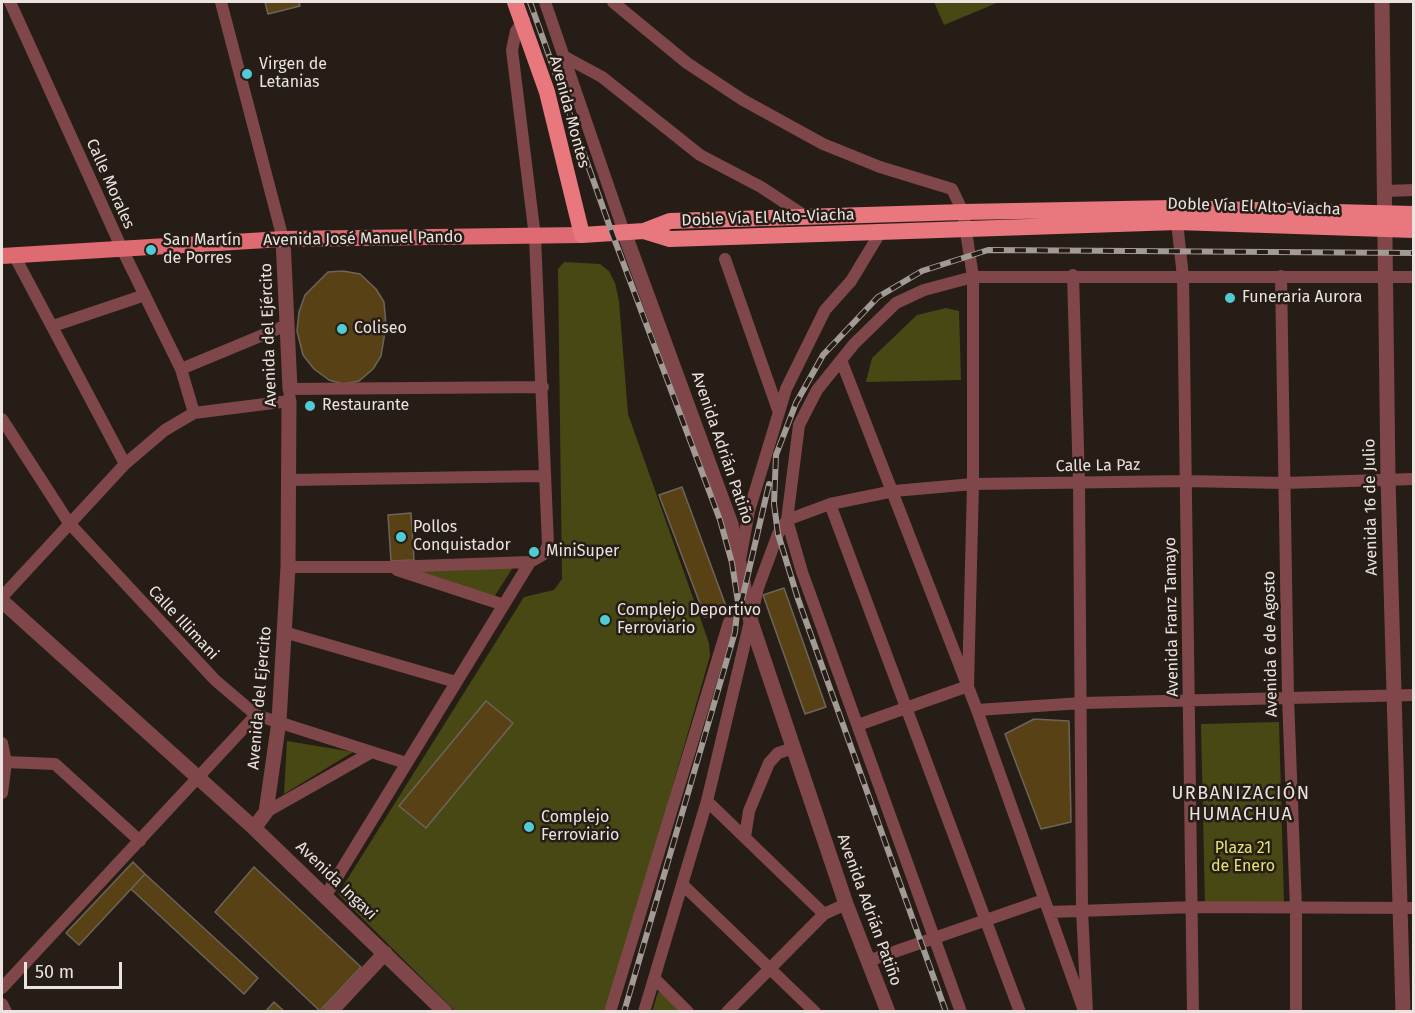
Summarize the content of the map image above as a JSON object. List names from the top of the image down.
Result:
{
  "streets": {
    "highway": ["Avenida Montes", "Doble Vía El Alto-Viacha"],
    "main road": ["Avenida José Manuel Pando"],
    "street": [
      "Calle Morales",
      "Avenida del Ejército",
      "Avenida Adrián Patiño",
      "Calle La Paz",
      "Avenida 16 de Julio",
      "Avenida Franz Tamayo",
      "Calle Illimani",
      "Avenida 6 de Agosto",
      "Avenida del Ejercito",
      "Avenida Ingavi"
    ]
  },
  "crossings": [
    ["Avenida Montes", "Avenida José Manuel Pando"],
    ["Calle Morales", "Avenida José Manuel Pando"],
    ["Doble Vía El Alto-Viacha", "Avenida 16 de Julio"],
    ["Doble Vía El Alto-Viacha", "Avenida Franz Tamayo"],
    ["Avenida José Manuel Pando", "Avenida del Ejército"],
    ["Avenida del Ejército", "Avenida del Ejercito"],
    ["Calle La Paz", "Avenida 16 de Julio"],
    ["Calle La Paz", "Avenida Franz Tamayo"],
    ["Calle La Paz", "Avenida 6 de Agosto"],
    ["Calle Illimani", "Avenida del Ejercito"],
    ["Avenida del Ejercito", "Avenida Ingavi"]
  ],
  "districts": ["URBANIZACIÓN HUMACHUA"],
  "parks": ["Plaza 21 de Enero"],
  "places": [
    "Virgen de Letanias",
    "San Martín de Porres",
    "Funeraria Aurora",
    "Coliseo",
    "Restaurante",
    "Pollos Conquistador",
    "MiniSuper",
    "Complejo Deportivo Ferroviario",
    "Complejo Ferroviario"
  ],
  "scale_bar": "50 m"
}
